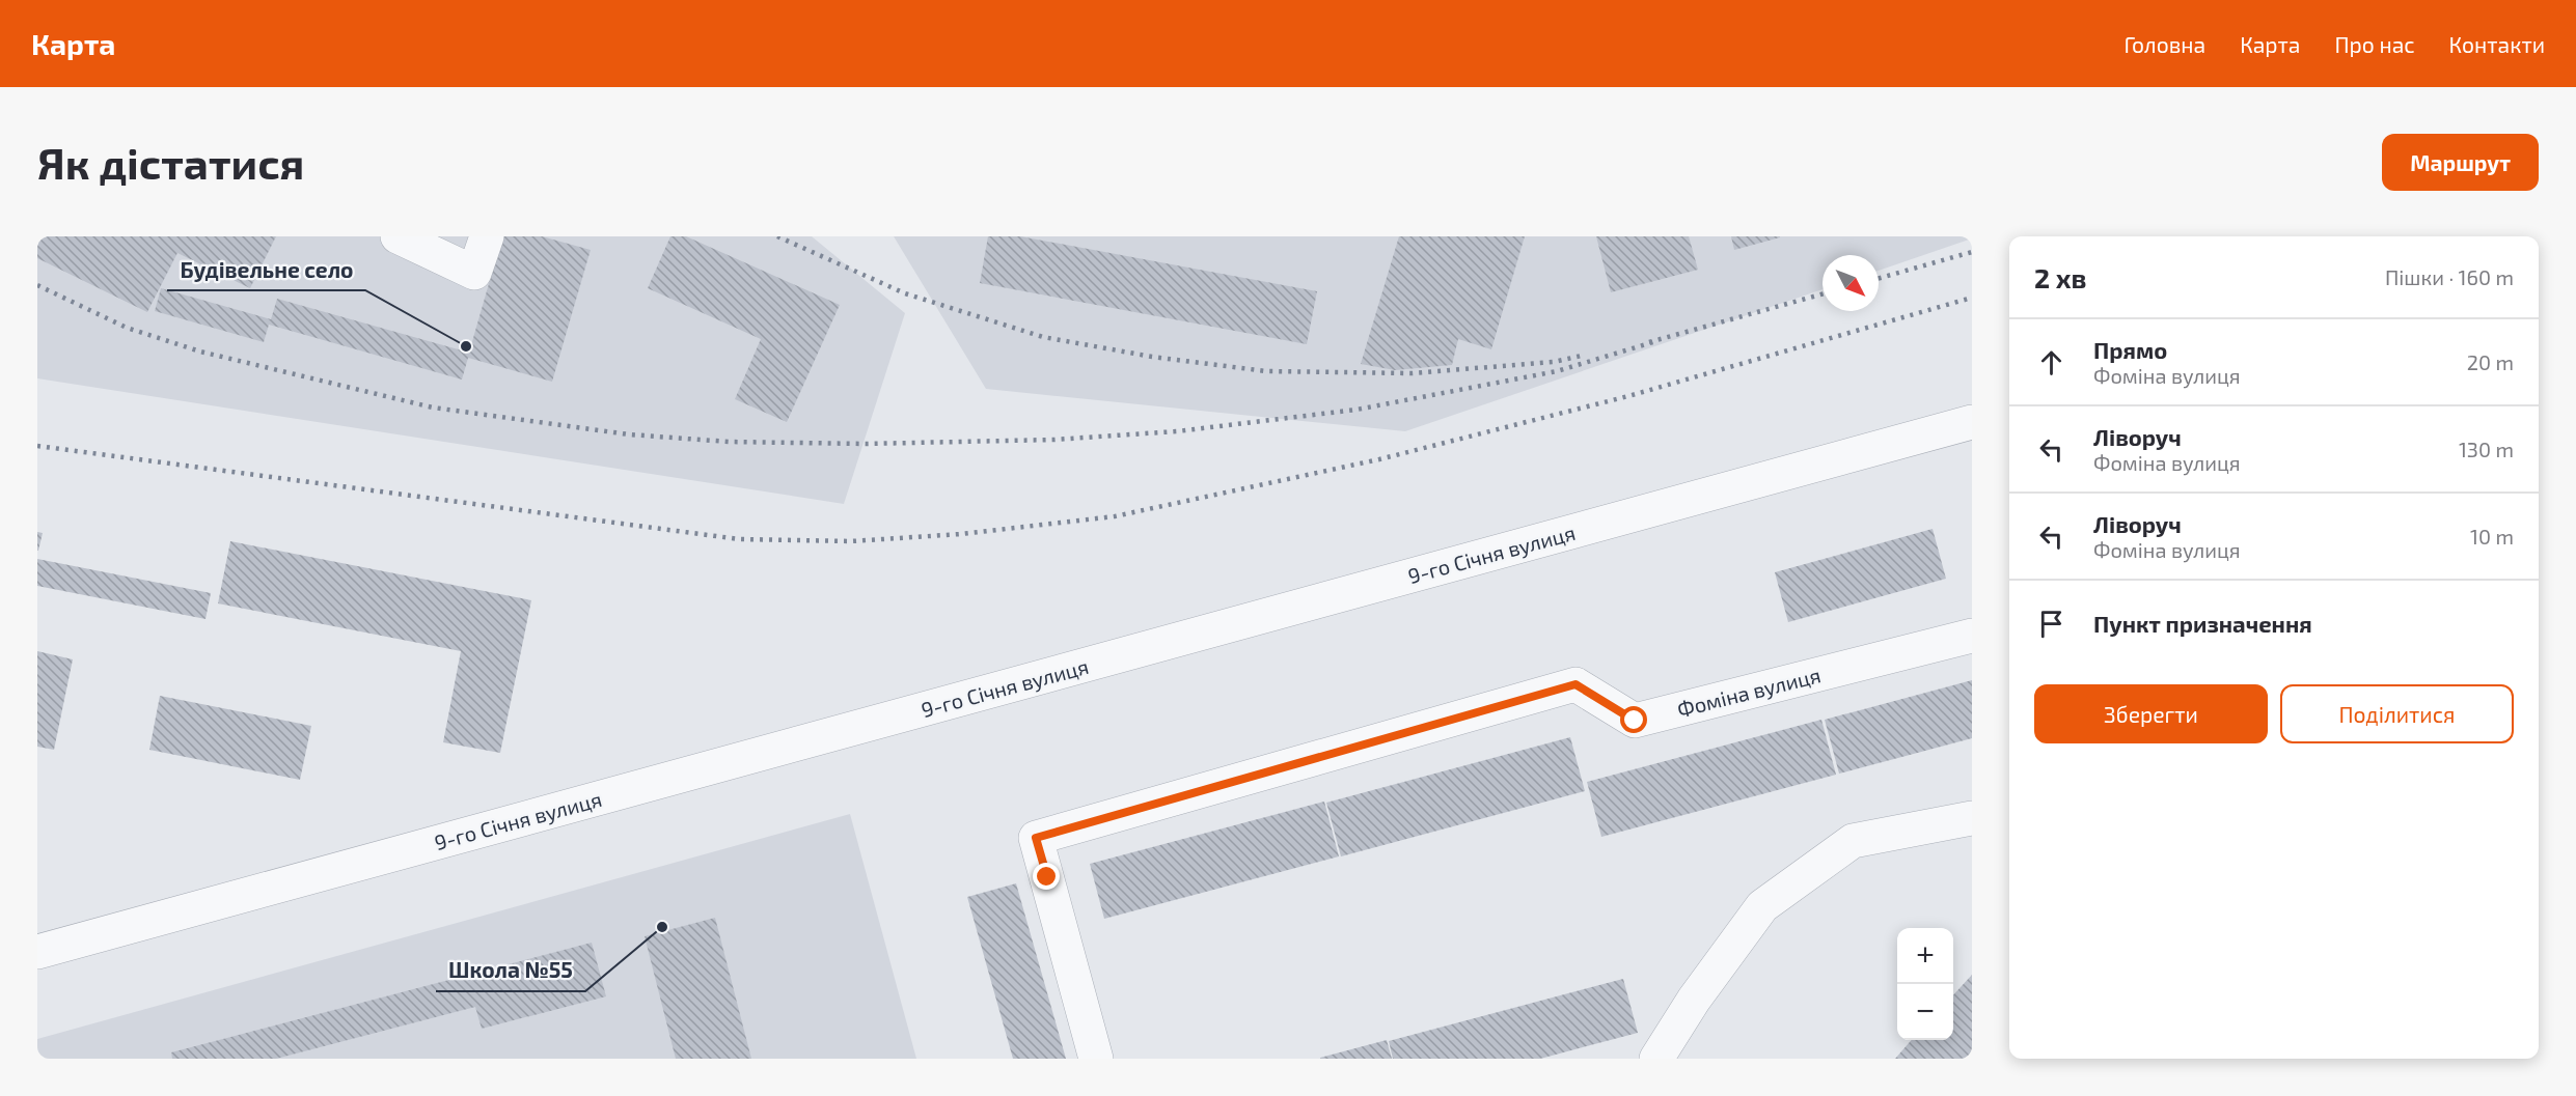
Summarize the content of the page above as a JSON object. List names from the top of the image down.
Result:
{
  "streets": {
    "street": ["9-го Січня вулиця", "Фоміна вулиця"]
  },
  "places": ["Будівельне село", "Школа №55"],
  "north": "bottom right",
  "page": {
    "header": "Карта",
    "nav": [
      "Головна",
      "Карта",
      "Про нас",
      "Контакти"
    ],
    "buttons": [
      "Маршрут",
      ["Зберегти", "Поділитися"]
    ],
    "title": "Як дістатися",
    "heading": ["2 хв", "Пішки · 160 m"],
    "list": [
      ["Прямо", "Фоміна вулиця", "20 m"],
      ["Ліворуч", "Фоміна вулиця", "130 m"],
      ["Ліворуч", "Фоміна вулиця", "10 m"],
      "Пункт призначення"
    ],
    "map_buttons": ["+", "−"]
  }
}
